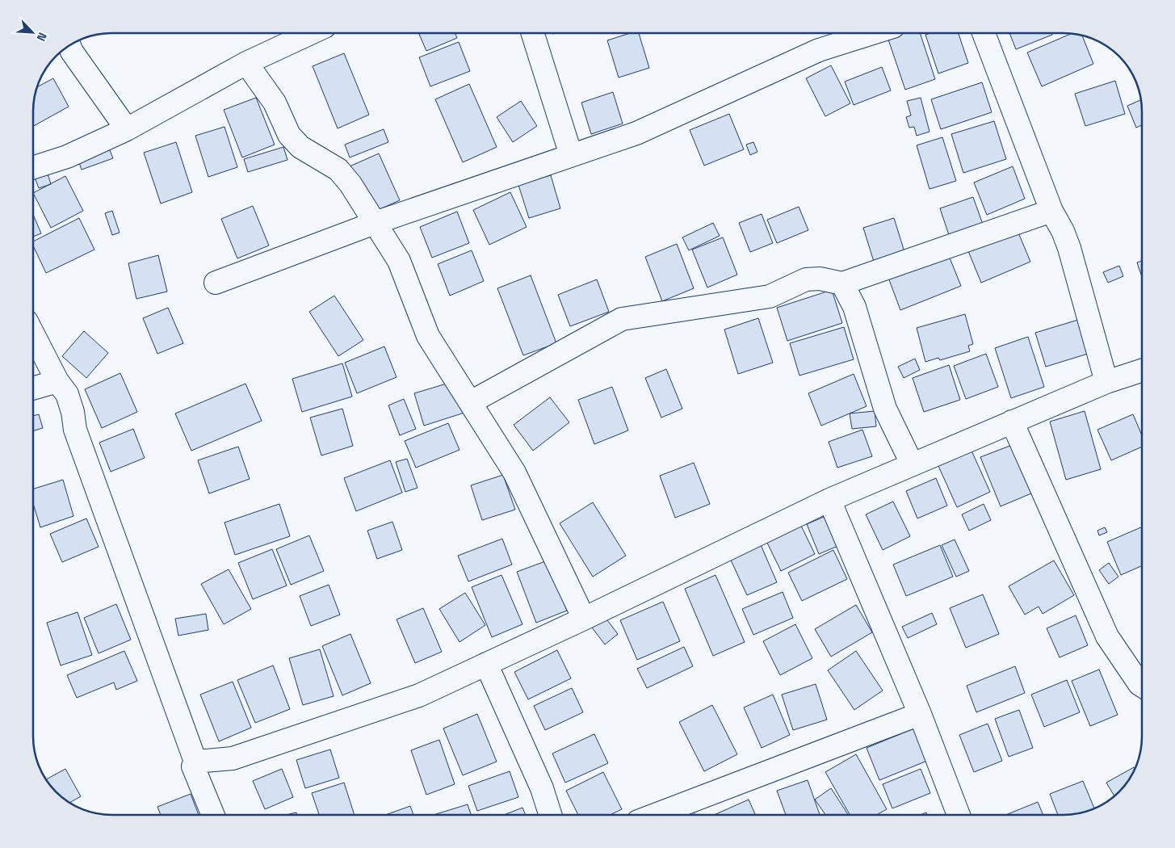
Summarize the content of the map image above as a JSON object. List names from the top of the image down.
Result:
{
  "north": "bottom right"
}
